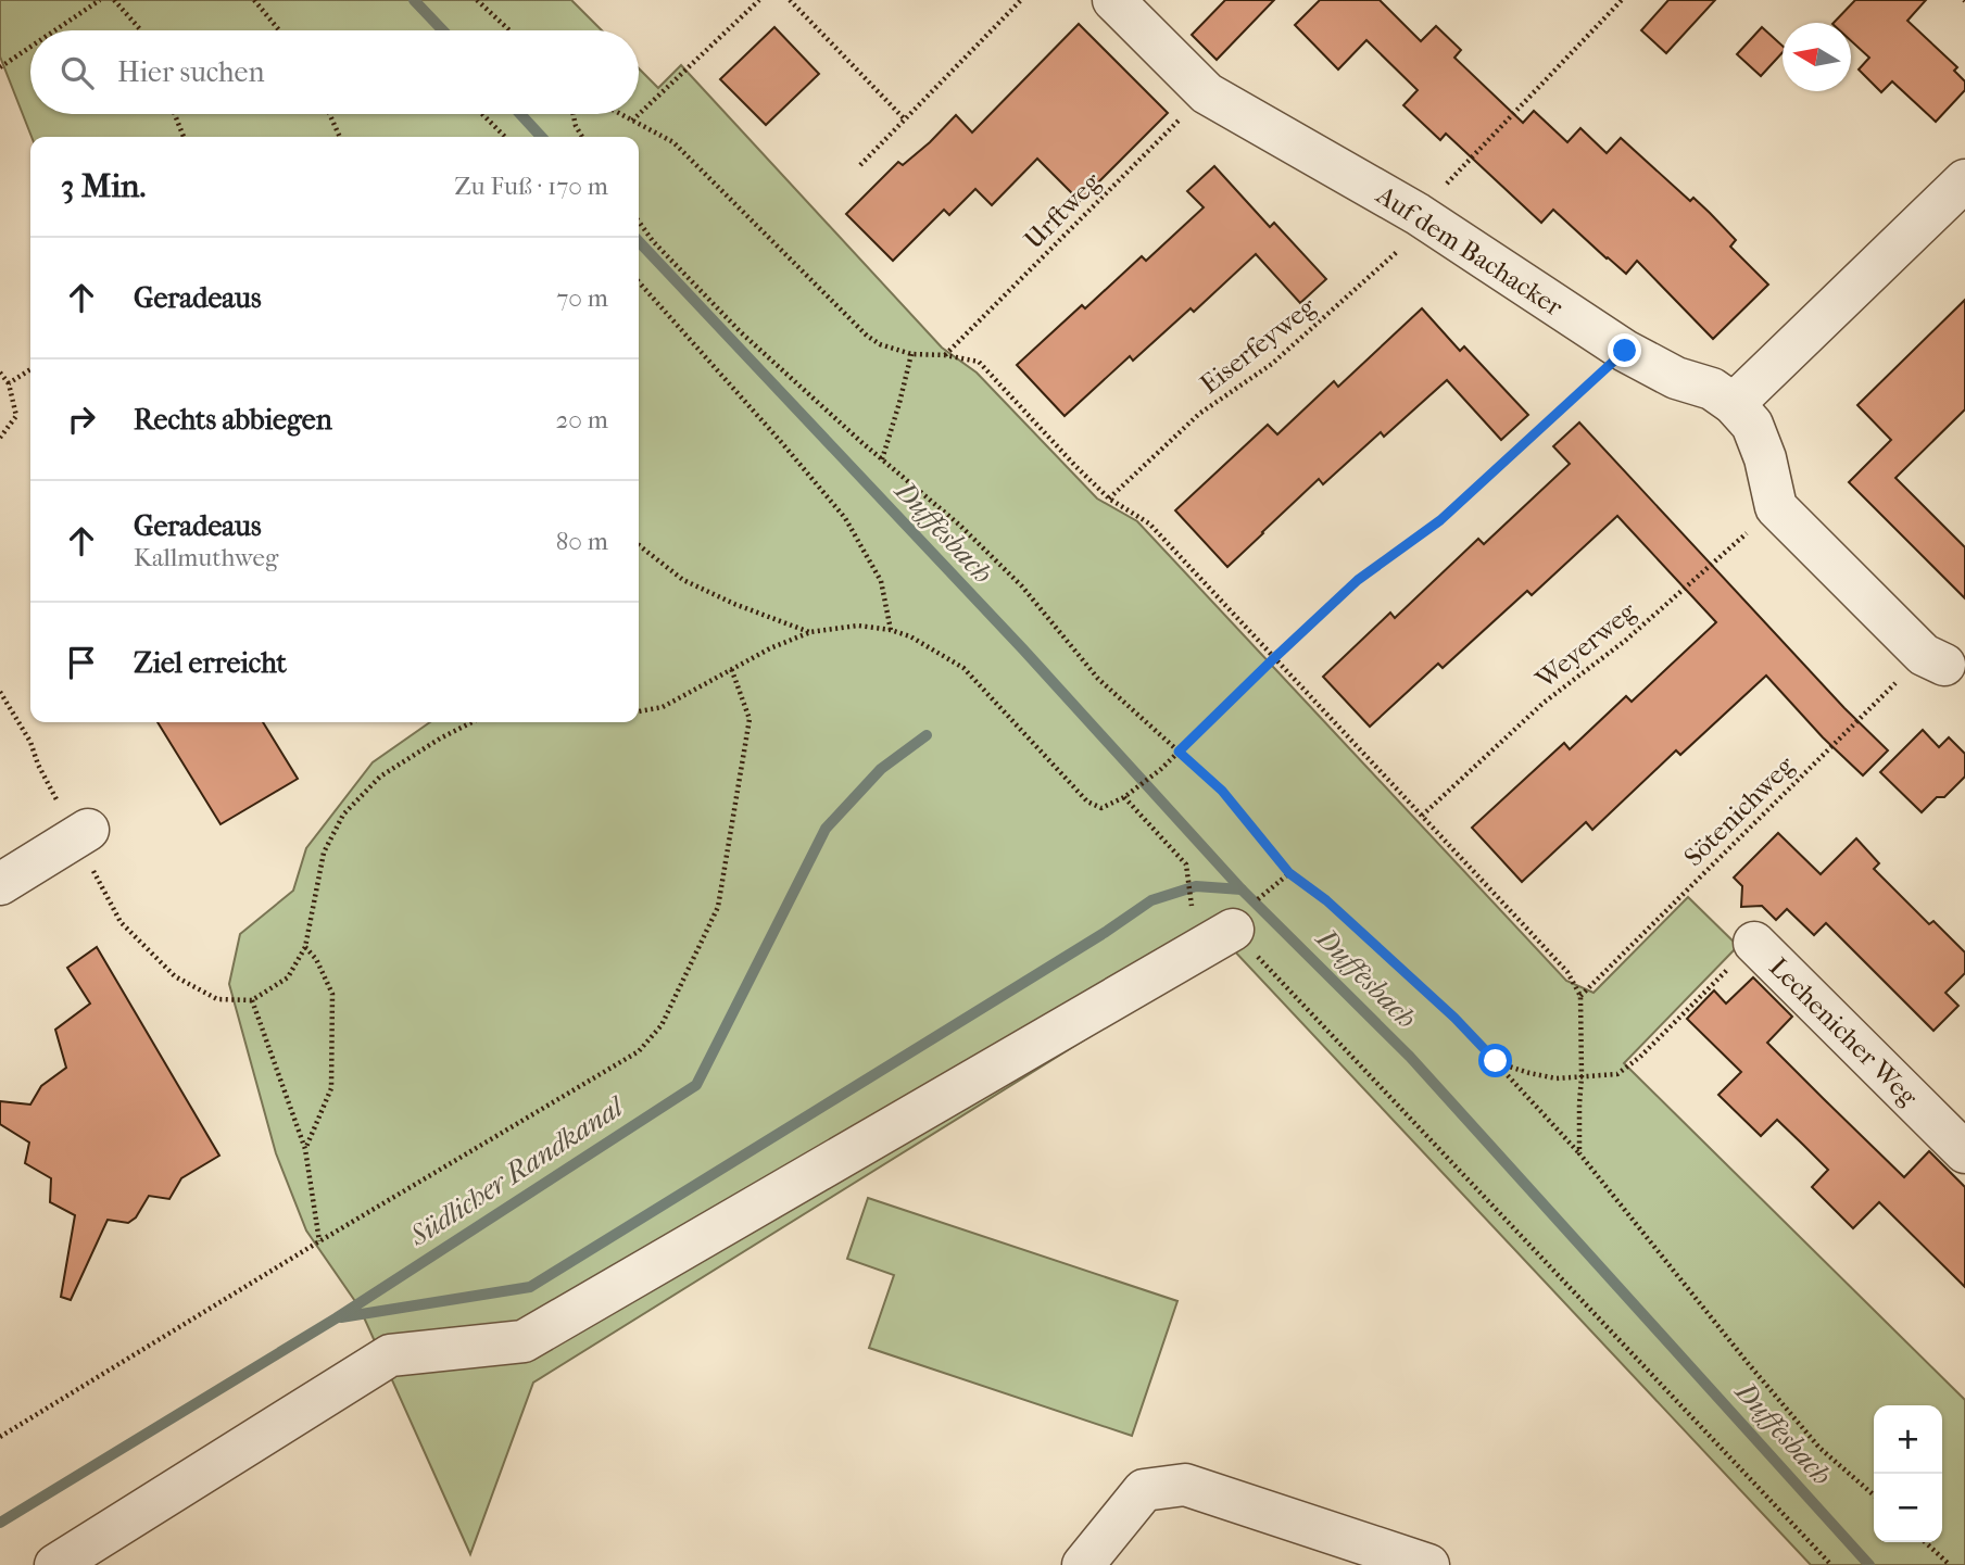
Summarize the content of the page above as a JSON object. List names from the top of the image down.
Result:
{
  "streets": {
    "street": ["Auf dem Bachacker", "Lechenicher Weg"],
    "path": [
      "Urftweg",
      "Eiserfeyweg",
      "Weyerweg",
      "Sötenichweg"
    ]
  },
  "crossings": [
    ["Urftweg", "Auf dem Bachacker"],
    ["Auf dem Bachacker", "Eiserfeyweg"],
    ["Auf dem Bachacker", "Weyerweg"]
  ],
  "water": ["Duffesbach", "Südlicher Randkanal"],
  "north": "left",
  "page": {
    "search": "Hier suchen",
    "heading": ["3 Min.", "Zu Fuß · 170 m"],
    "list": [
      ["Geradeaus", "70 m"],
      ["Rechts abbiegen", "20 m"],
      ["Geradeaus", "Kallmuthweg", "80 m"],
      "Ziel erreicht"
    ],
    "map_buttons": ["+", "−"]
  }
}
